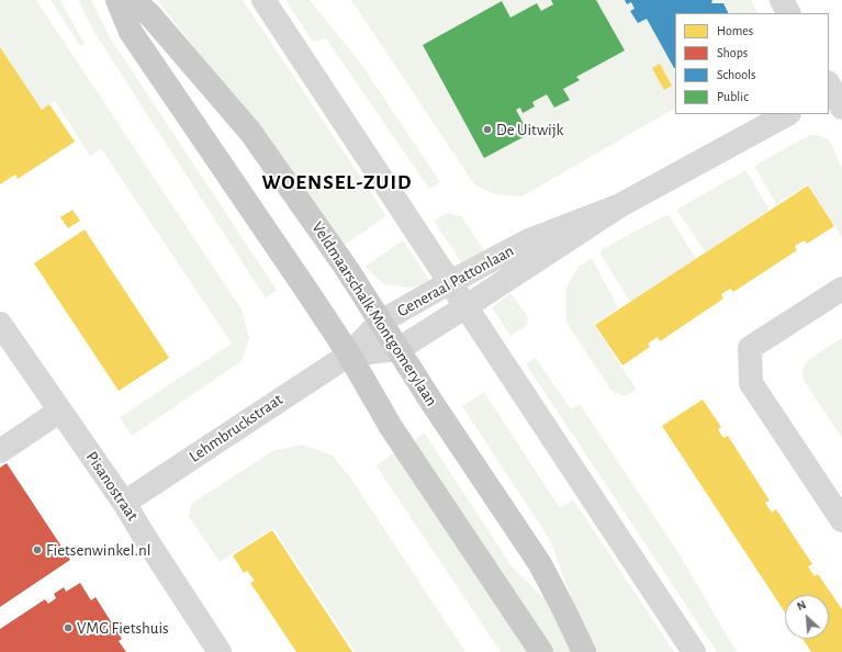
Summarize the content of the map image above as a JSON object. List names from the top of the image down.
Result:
{
  "streets": {
    "main road": ["Veldmaarschalk Montgomerylaan"],
    "street": ["Generaal Pattonlaan", "Lehmbruckstraat", "Pisanostraat"]
  },
  "crossings": [
    ["Generaal Pattonlaan", "Veldmaarschalk Montgomerylaan"],
    ["Generaal Pattonlaan", "Lehmbruckstraat"],
    ["Lehmbruckstraat", "Pisanostraat"]
  ],
  "districts": ["WOENSEL-ZUID"],
  "places": ["De Uitwijk", "Fietsenwinkel.nl", "VMG Fietshuis"],
  "legend": [
    "Homes",
    "Shops",
    "Schools",
    "Public"
  ],
  "north": "top left"
}
